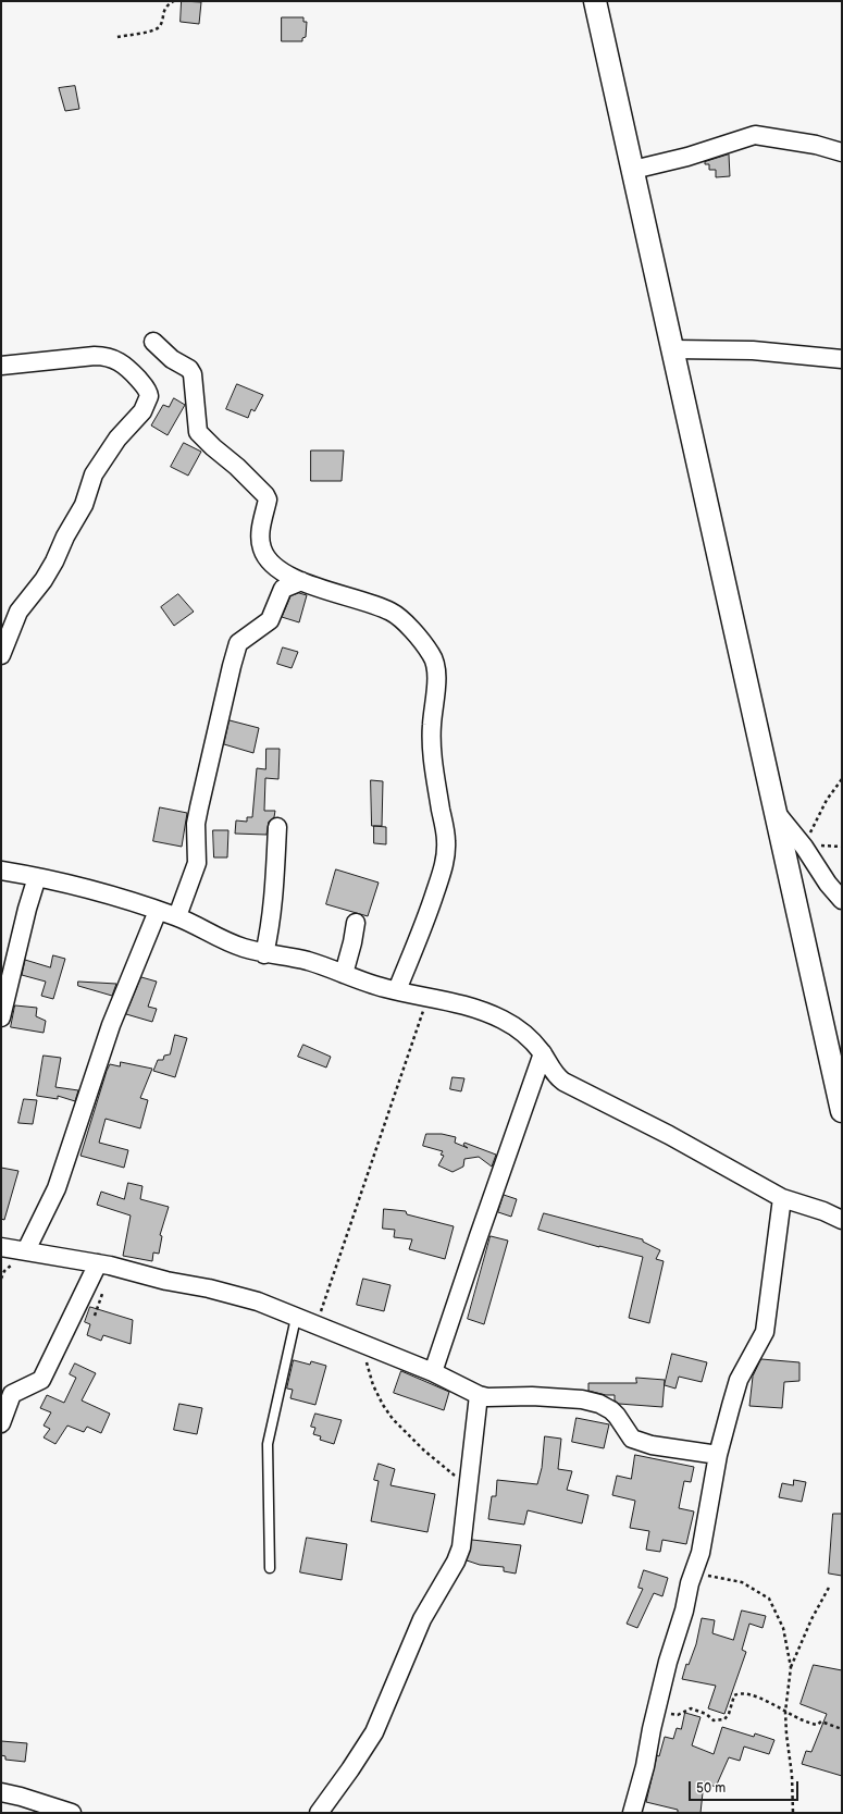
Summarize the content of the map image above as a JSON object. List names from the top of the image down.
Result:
{
  "scale_bar": "50 m"
}
